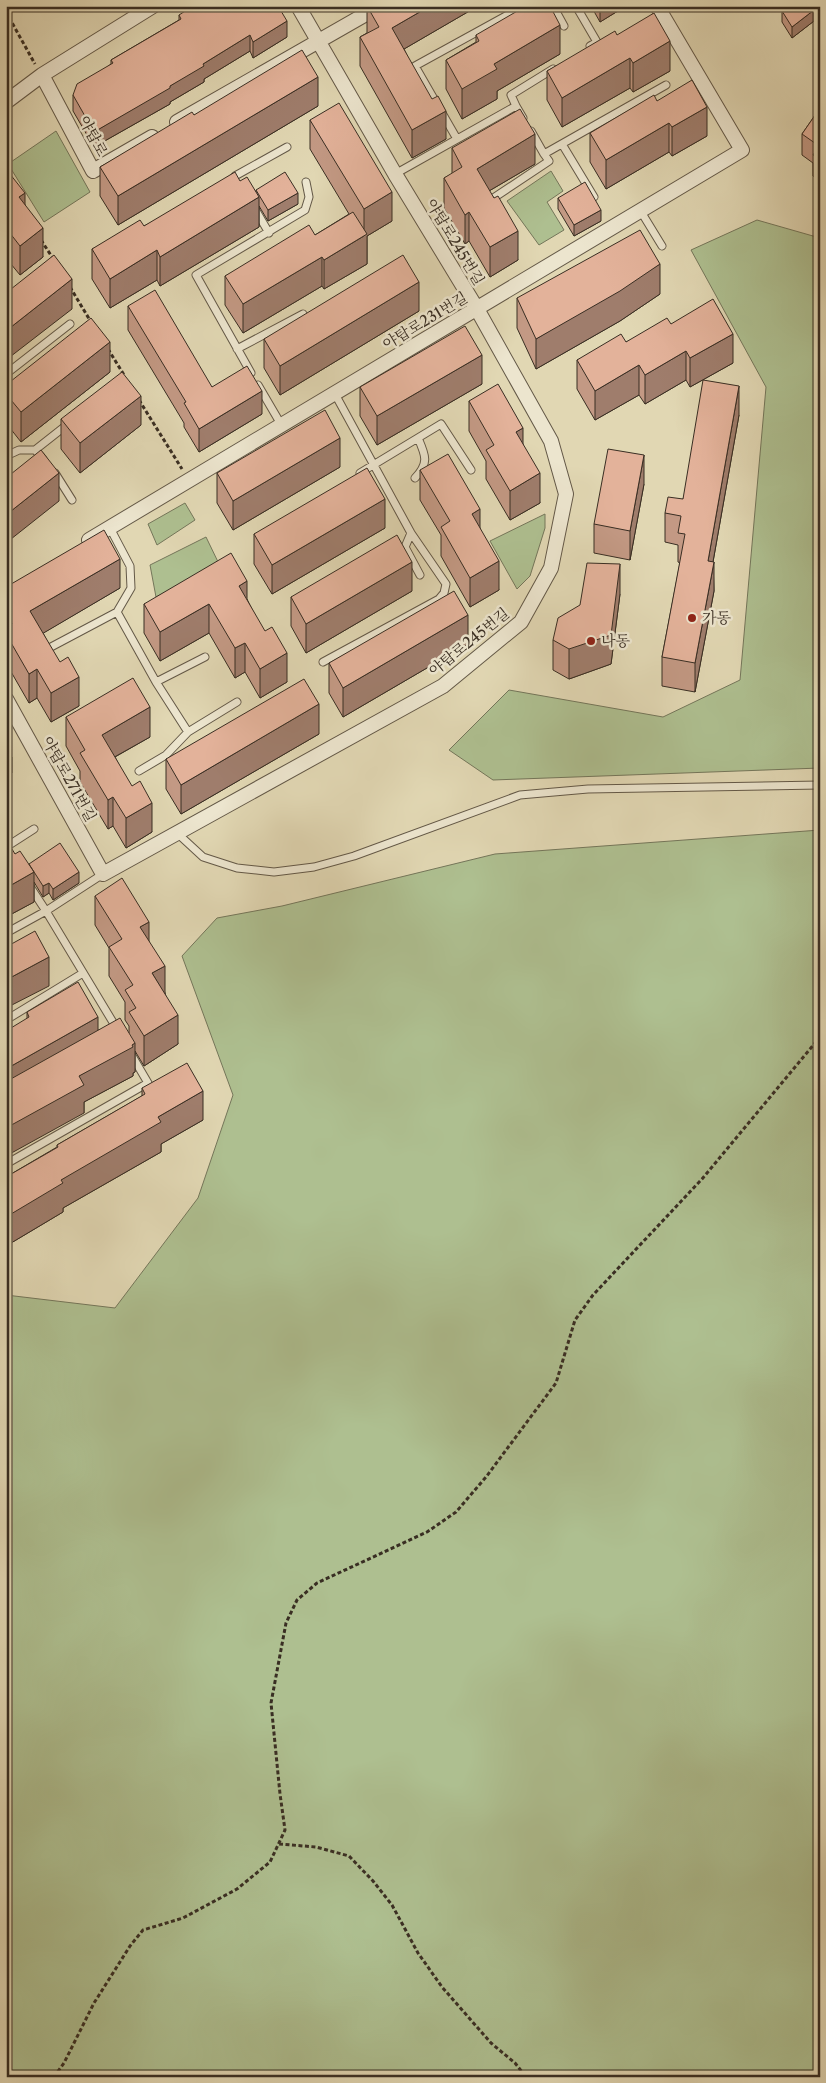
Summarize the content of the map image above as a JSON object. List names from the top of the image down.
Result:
{
  "streets": {
    "street": [
      "야탑로",
      "야탑로245번길",
      "야탑로231번길",
      "야탑로271번길"
    ]
  },
  "crossings": [
    ["야탑로", "야탑로245번길"],
    ["야탑로245번길", "야탑로231번길"],
    ["야탑로245번길", "야탑로271번길"]
  ],
  "places": ["가동", "나동"]
}
